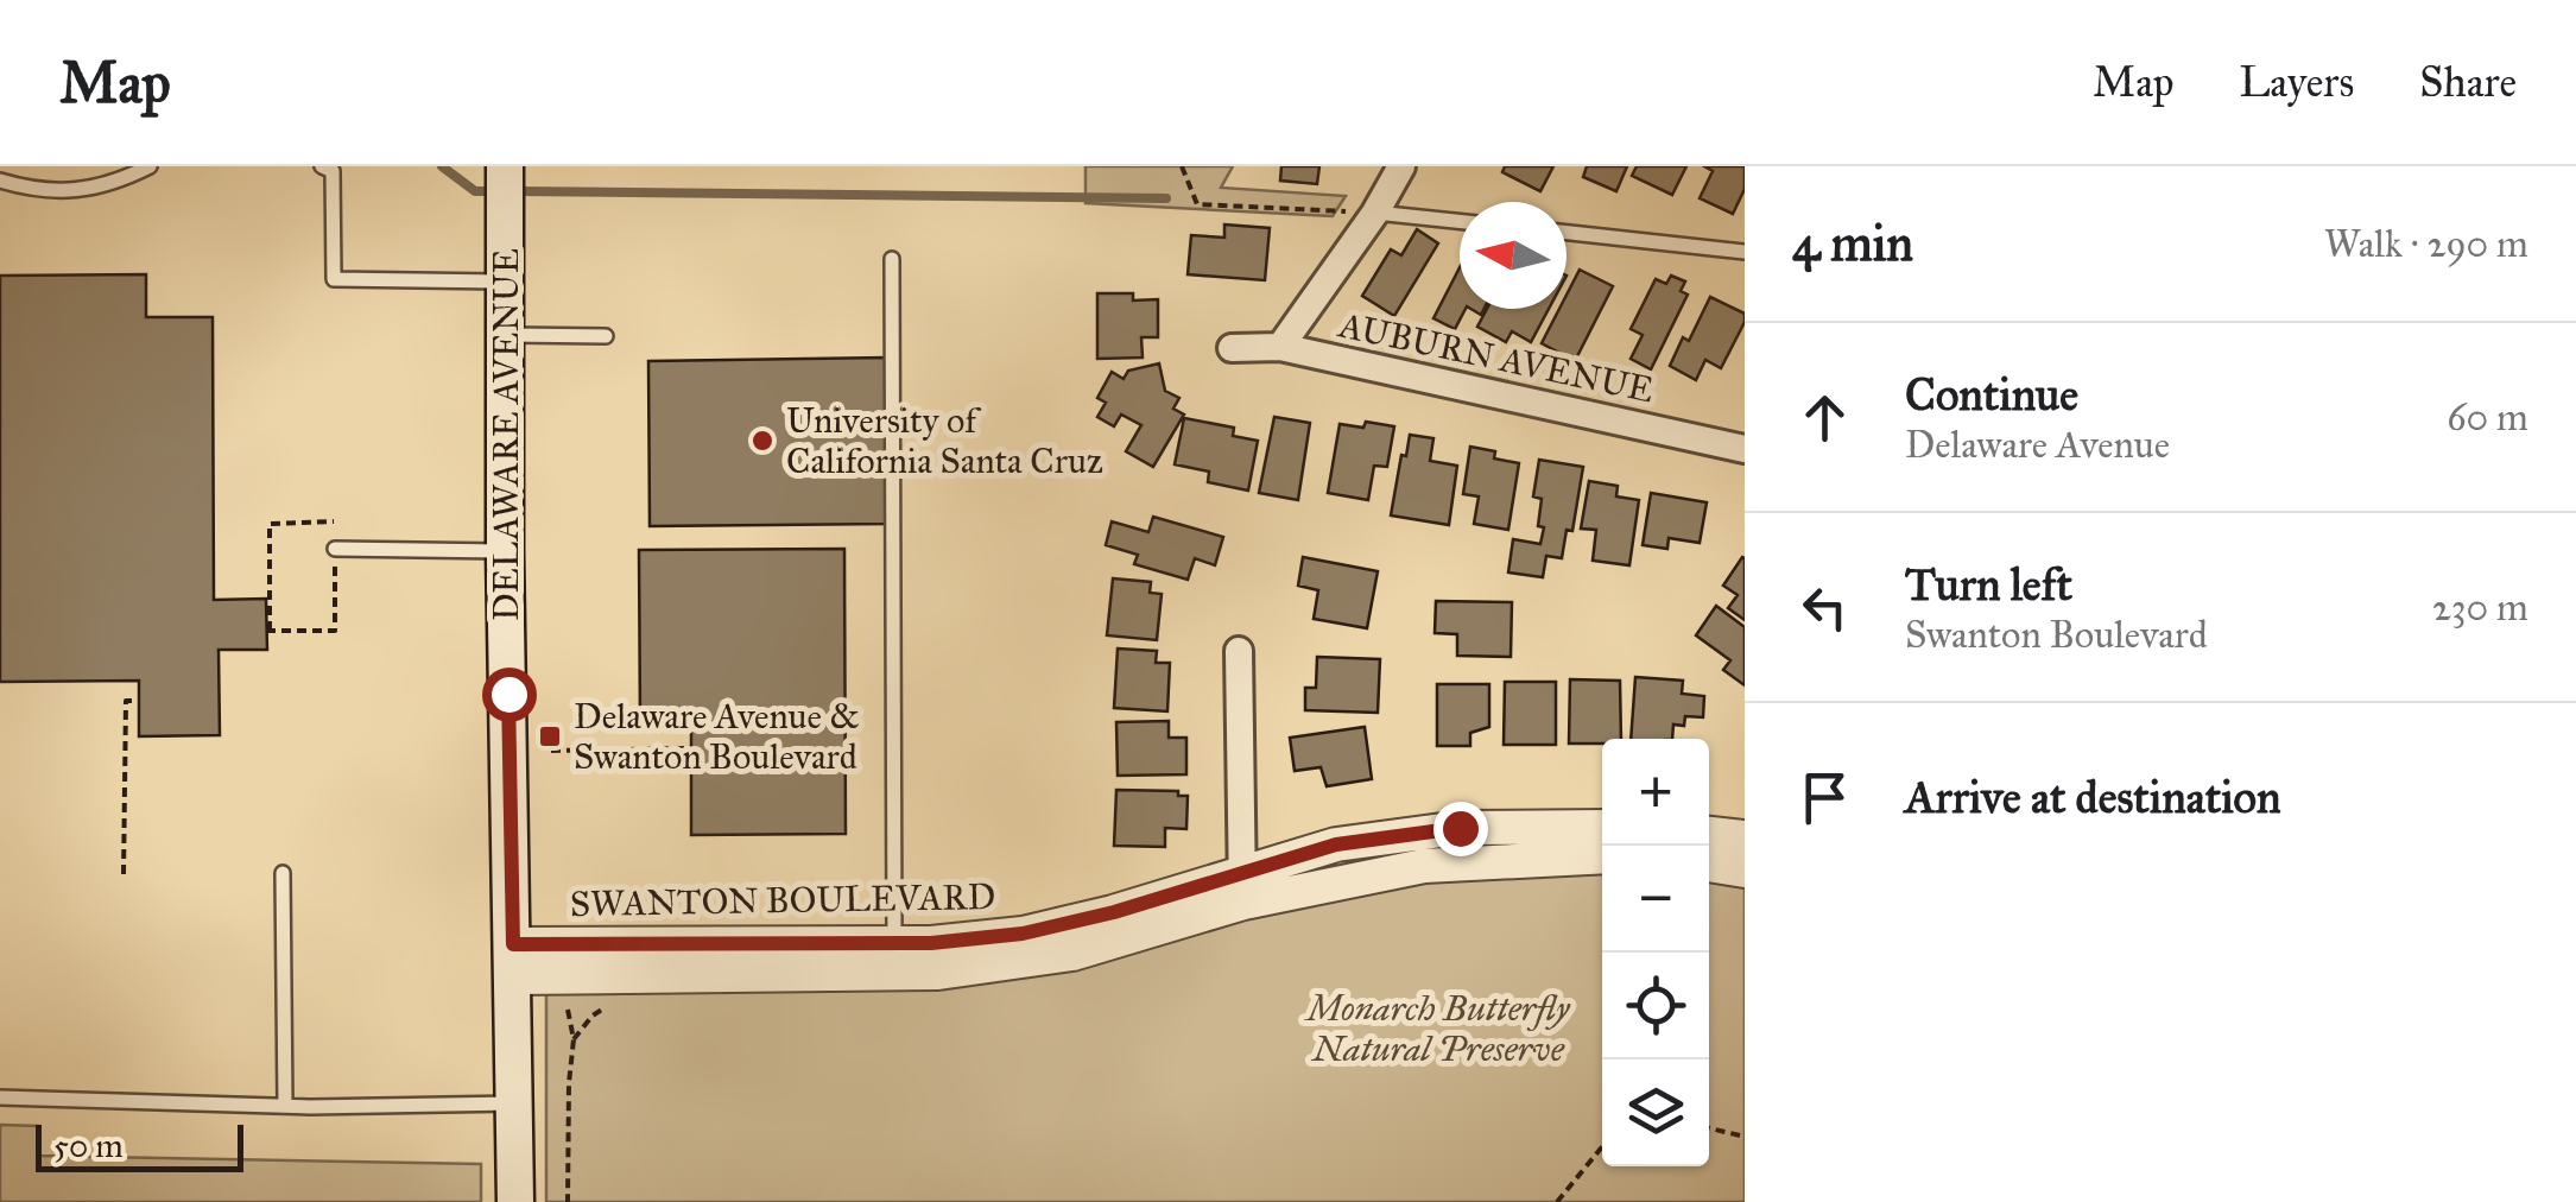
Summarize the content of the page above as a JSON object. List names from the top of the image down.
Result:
{
  "streets": {
    "main road": ["DELAWARE AVENUE"],
    "street": ["AUBURN AVENUE", "SWANTON BOULEVARD"]
  },
  "crossings": [
    ["DELAWARE AVENUE", "SWANTON BOULEVARD"]
  ],
  "parks": ["Monarch Butterfly Natural Preserve"],
  "places": {
    "other": ["University of California Santa Cruz"],
    "transit": ["Delaware Avenue & Swanton Boulevard"]
  },
  "scale_bar": "50 m",
  "north": "left",
  "page": {
    "header": "Map",
    "nav": ["Map", "Layers", "Share"],
    "heading": ["4 min", "Walk · 290 m"],
    "list": [
      ["Continue", "Delaware Avenue", "60 m"],
      ["Turn left", "Swanton Boulevard", "230 m"],
      "Arrive at destination"
    ],
    "map_buttons": ["+", "−"],
    "scale": "50 m"
  }
}
